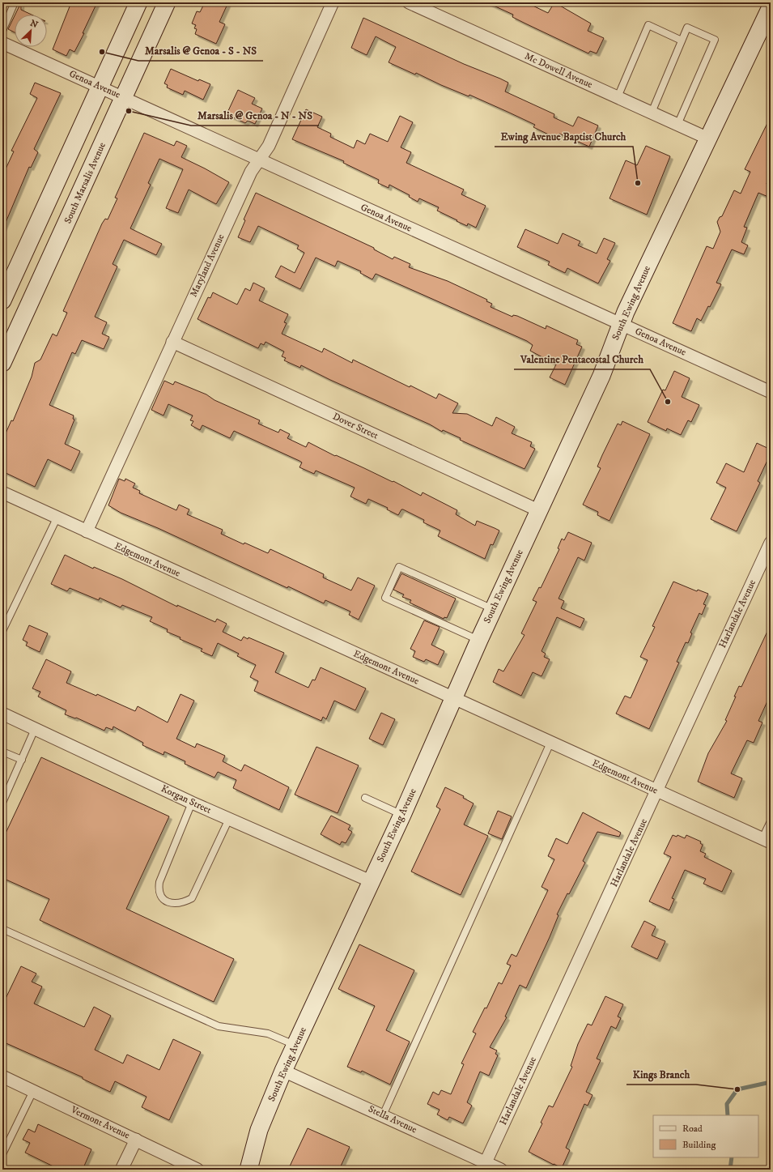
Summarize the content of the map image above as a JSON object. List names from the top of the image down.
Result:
{
  "streets": {
    "street": [
      "Mc Dowell Avenue",
      "Genoa Avenue",
      "South Marsalis Avenue",
      "Maryland Avenue",
      "South Ewing Avenue",
      "Dover Street",
      "Edgemont Avenue",
      "Harlandale Avenue",
      "Korgan Street",
      "Stella Avenue",
      "Vermont Avenue"
    ]
  },
  "crossings": [
    ["Mc Dowell Avenue", "South Ewing Avenue"],
    ["Genoa Avenue", "South Marsalis Avenue"],
    ["Genoa Avenue", "Maryland Avenue"],
    ["Genoa Avenue", "South Ewing Avenue"],
    ["Maryland Avenue", "Dover Street"],
    ["Maryland Avenue", "Edgemont Avenue"],
    ["South Ewing Avenue", "Dover Street"],
    ["South Ewing Avenue", "Edgemont Avenue"],
    ["South Ewing Avenue", "Korgan Street"],
    ["South Ewing Avenue", "Stella Avenue"],
    ["Edgemont Avenue", "Harlandale Avenue"],
    ["Harlandale Avenue", "Stella Avenue"]
  ],
  "places": [
    "Marsalis @ Genoa - S - NS",
    "Marsalis @ Genoa - N - NS",
    "Ewing Avenue Baptist Church",
    "Valentine Pentacostal Church",
    "Kings Branch"
  ],
  "legend": ["Road", "Building"],
  "north": "top right"
}
